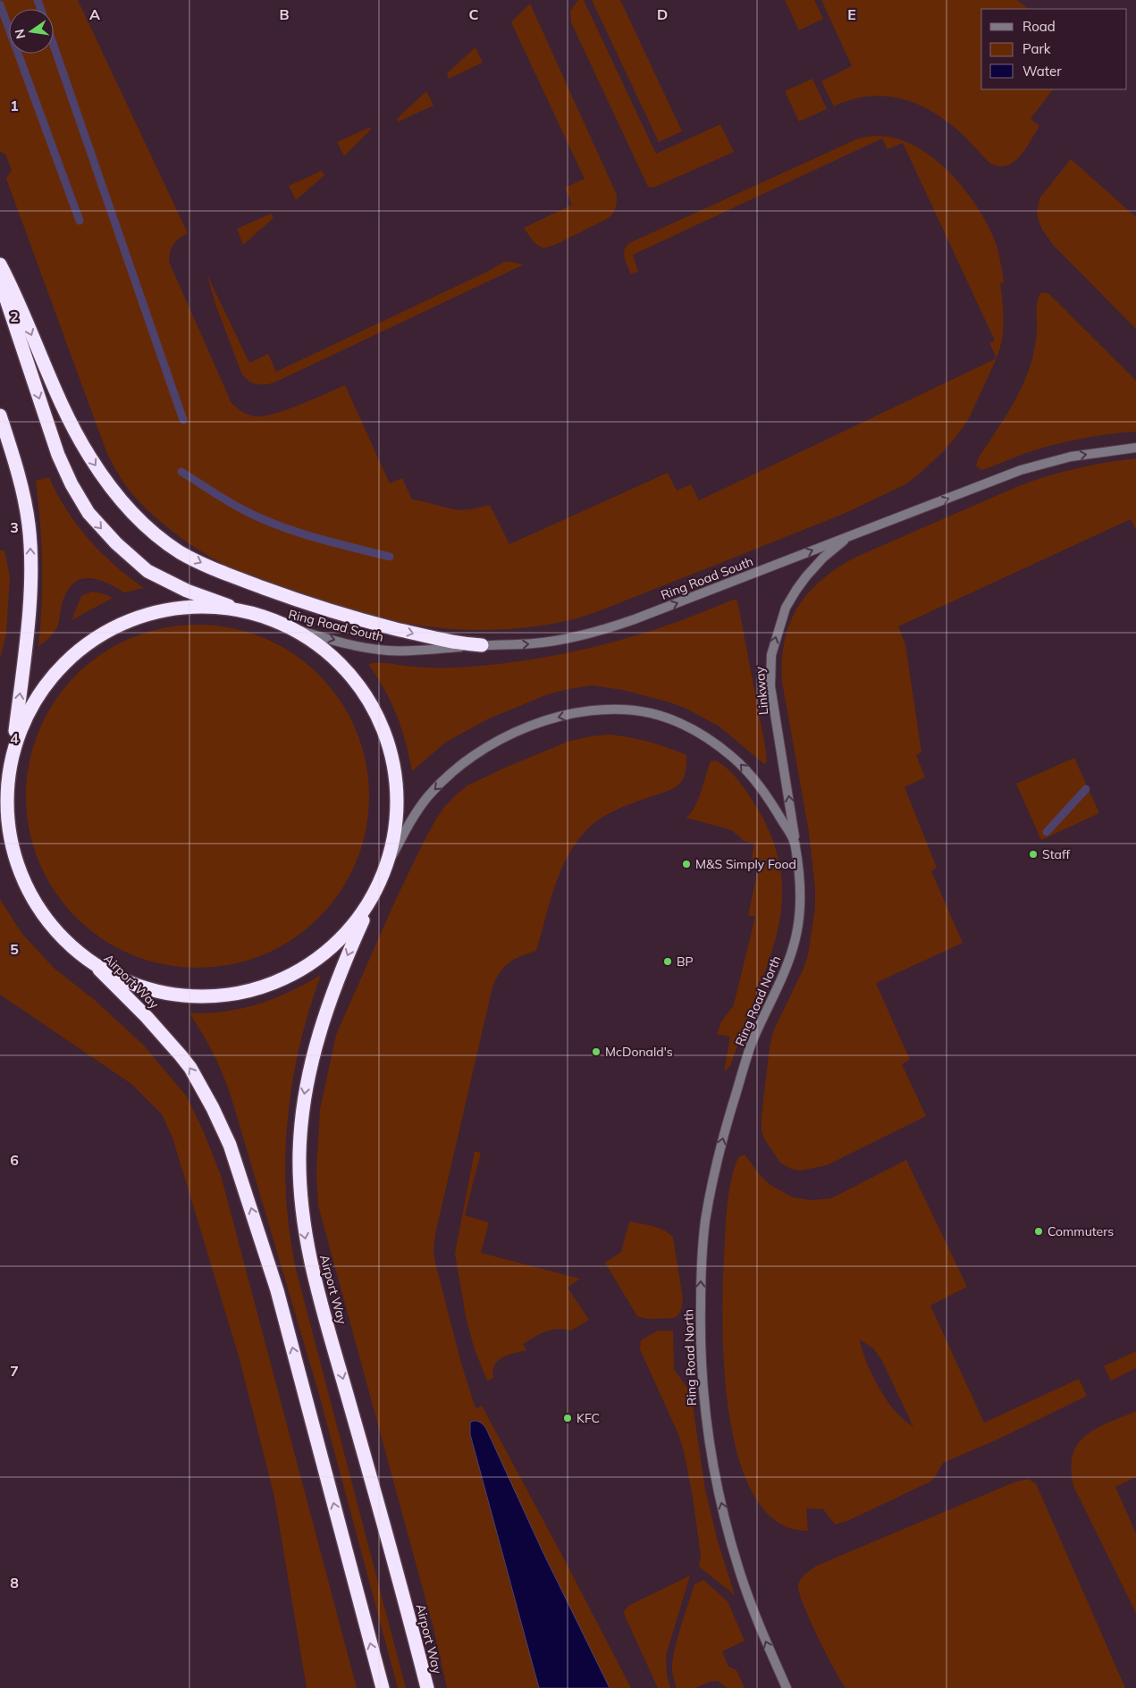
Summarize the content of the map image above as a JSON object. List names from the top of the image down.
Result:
{
  "streets": {
    "highway": ["Airport Way"],
    "street": ["Ring Road South", "Linkway", "Ring Road North"]
  },
  "crossings": [
    ["Ring Road South", "Linkway"],
    ["Linkway", "Ring Road North"]
  ],
  "one_way": ["Ring Road South", "Linkway"],
  "places": [
    "Staff",
    "M&S Simply Food",
    "BP",
    "McDonald's",
    "Commuters",
    "KFC"
  ],
  "legend": ["Road", "Park", "Water"],
  "north": "left",
  "grid": {
    "columns": [
      "A",
      "B",
      "C",
      "D",
      "E"
    ],
    "rows": [
      "1",
      "2",
      "3",
      "4",
      "5",
      "6",
      "7",
      "8"
    ]
  }
}
